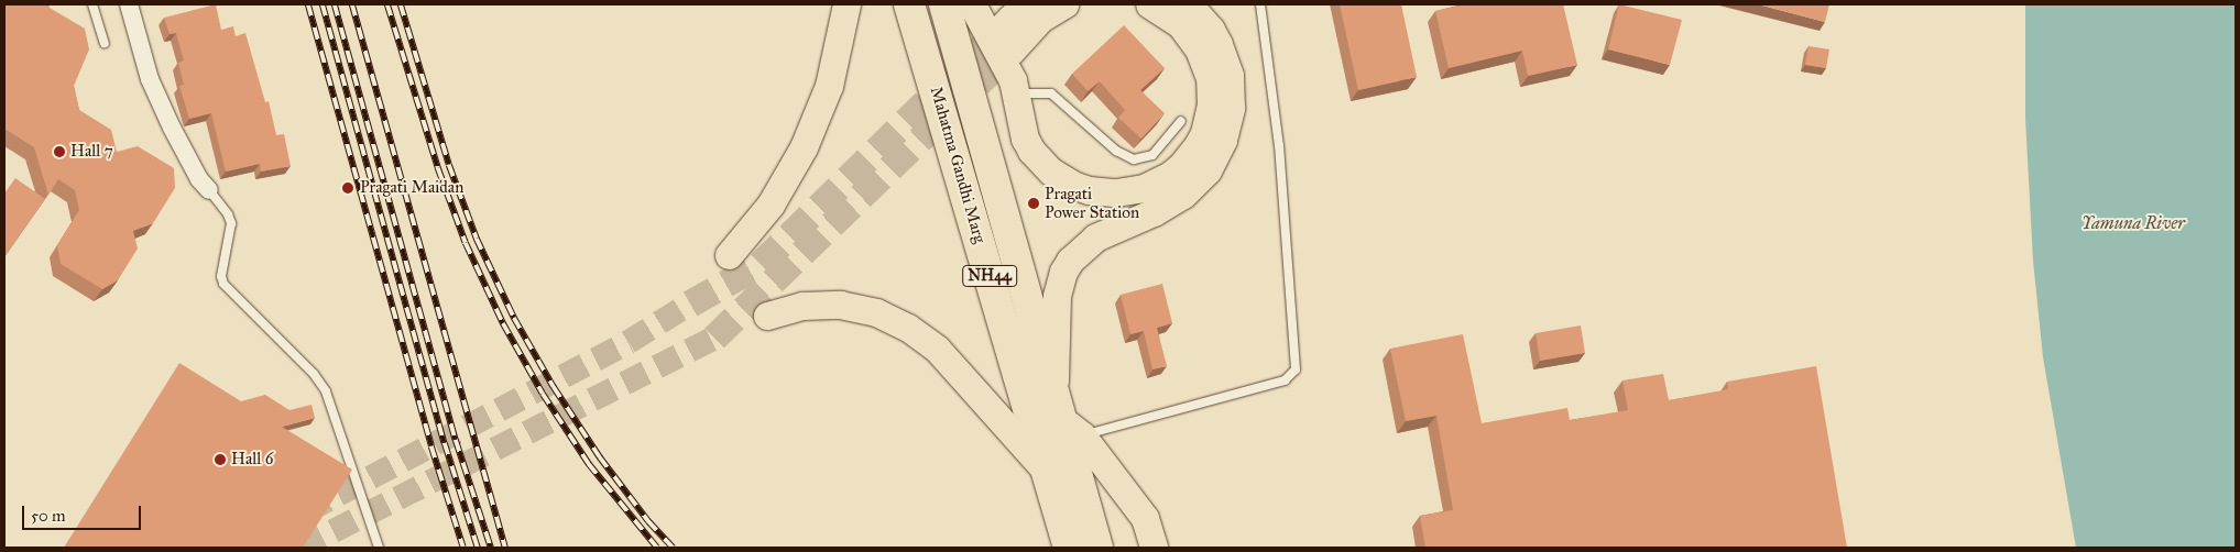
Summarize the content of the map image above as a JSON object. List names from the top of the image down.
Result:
{
  "streets": {
    "highway": ["Mahatma Gandhi Marg", "NH44"]
  },
  "water": ["Yamuna River"],
  "places": [
    "Hall 7",
    "Pragati Maidan",
    "Pragati Power Station",
    "Hall 6"
  ],
  "scale_bar": "50 m"
}
